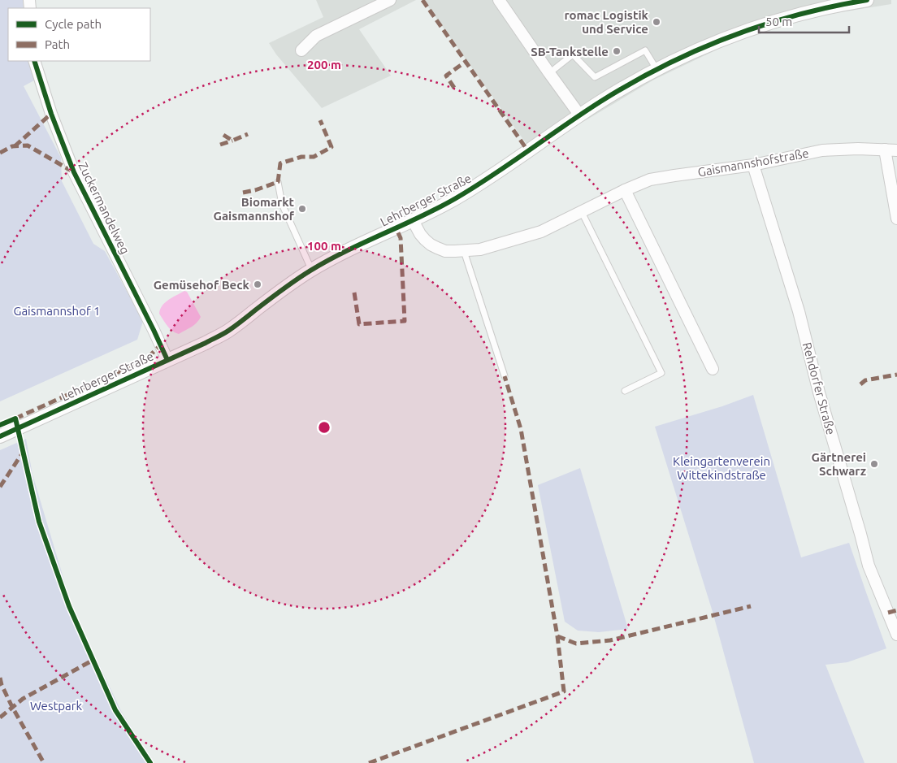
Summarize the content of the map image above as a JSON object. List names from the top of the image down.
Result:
{
  "streets": {
    "street": [
      "Gaismannshofstraße",
      "Lehrberger Straße",
      "Zuckermandelweg",
      "Rehdorfer Straße"
    ]
  },
  "crossings": [
    ["Gaismannshofstraße", "Lehrberger Straße"],
    ["Gaismannshofstraße", "Rehdorfer Straße"],
    ["Lehrberger Straße", "Zuckermandelweg"]
  ],
  "parks": ["Gaismannshof 1", "Kleingartenverein Wittekindstraße", "Westpark"],
  "places": [
    "romac Logistik und Service",
    "SB-Tankstelle",
    "Biomarkt Gaismannshof",
    "Gemüsehof Beck",
    "Gärtnerei Schwarz"
  ],
  "legend": ["Cycle path", "Path"],
  "scale_bar": "50 m",
  "rings": ["200 m", "100 m"]
}
